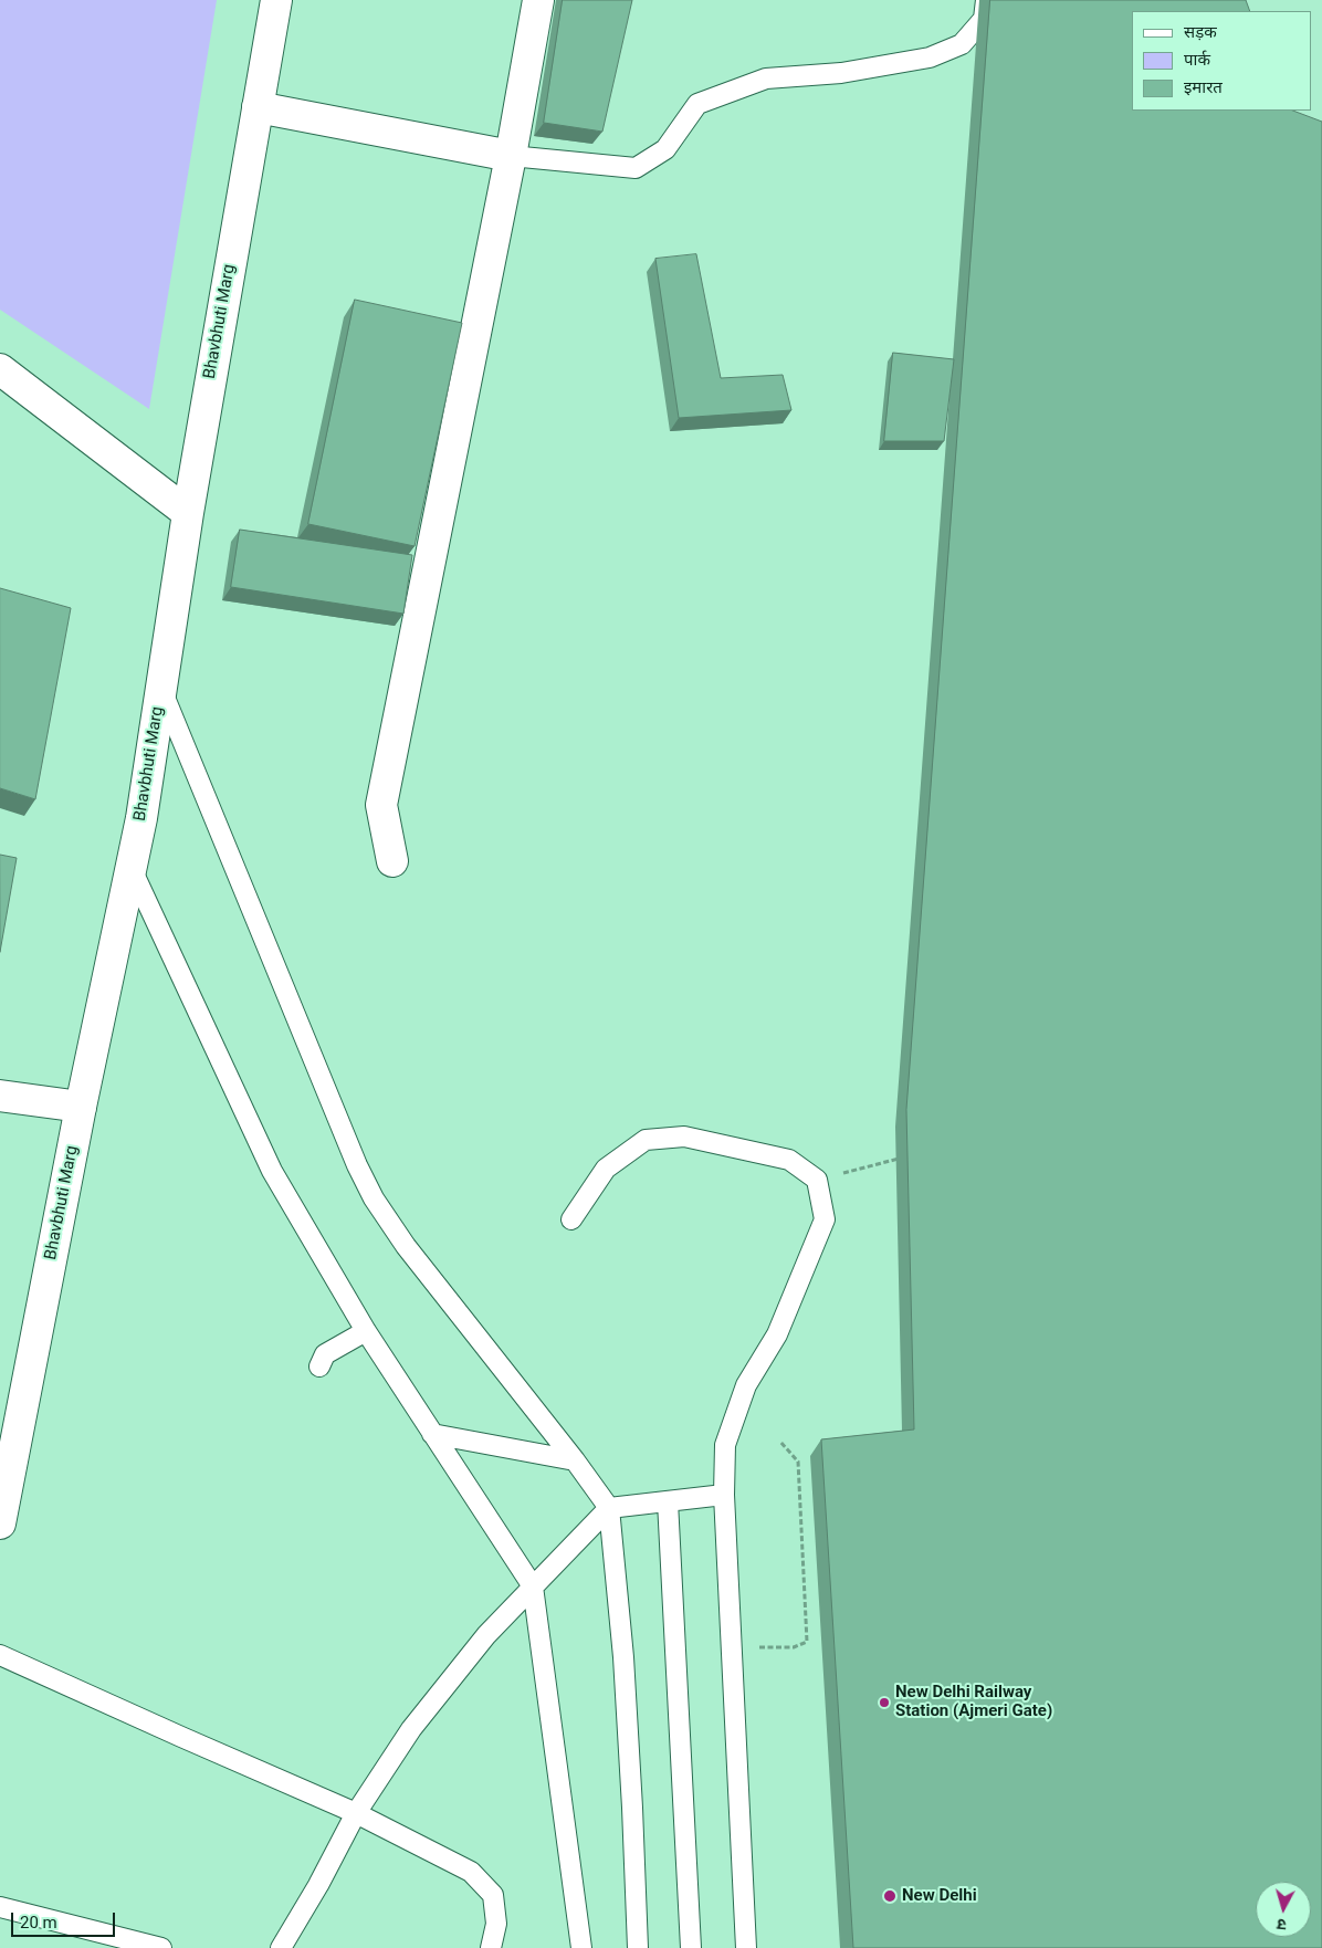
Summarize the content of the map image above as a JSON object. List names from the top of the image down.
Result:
{
  "streets": {
    "street": ["Bhavbhuti Marg"]
  },
  "places": ["New Delhi Railway Station (Ajmeri Gate)", "New Delhi"],
  "legend": ["सड़क", "पार्क", "इमारत"],
  "scale_bar": "20 m",
  "north": "bottom"
}
